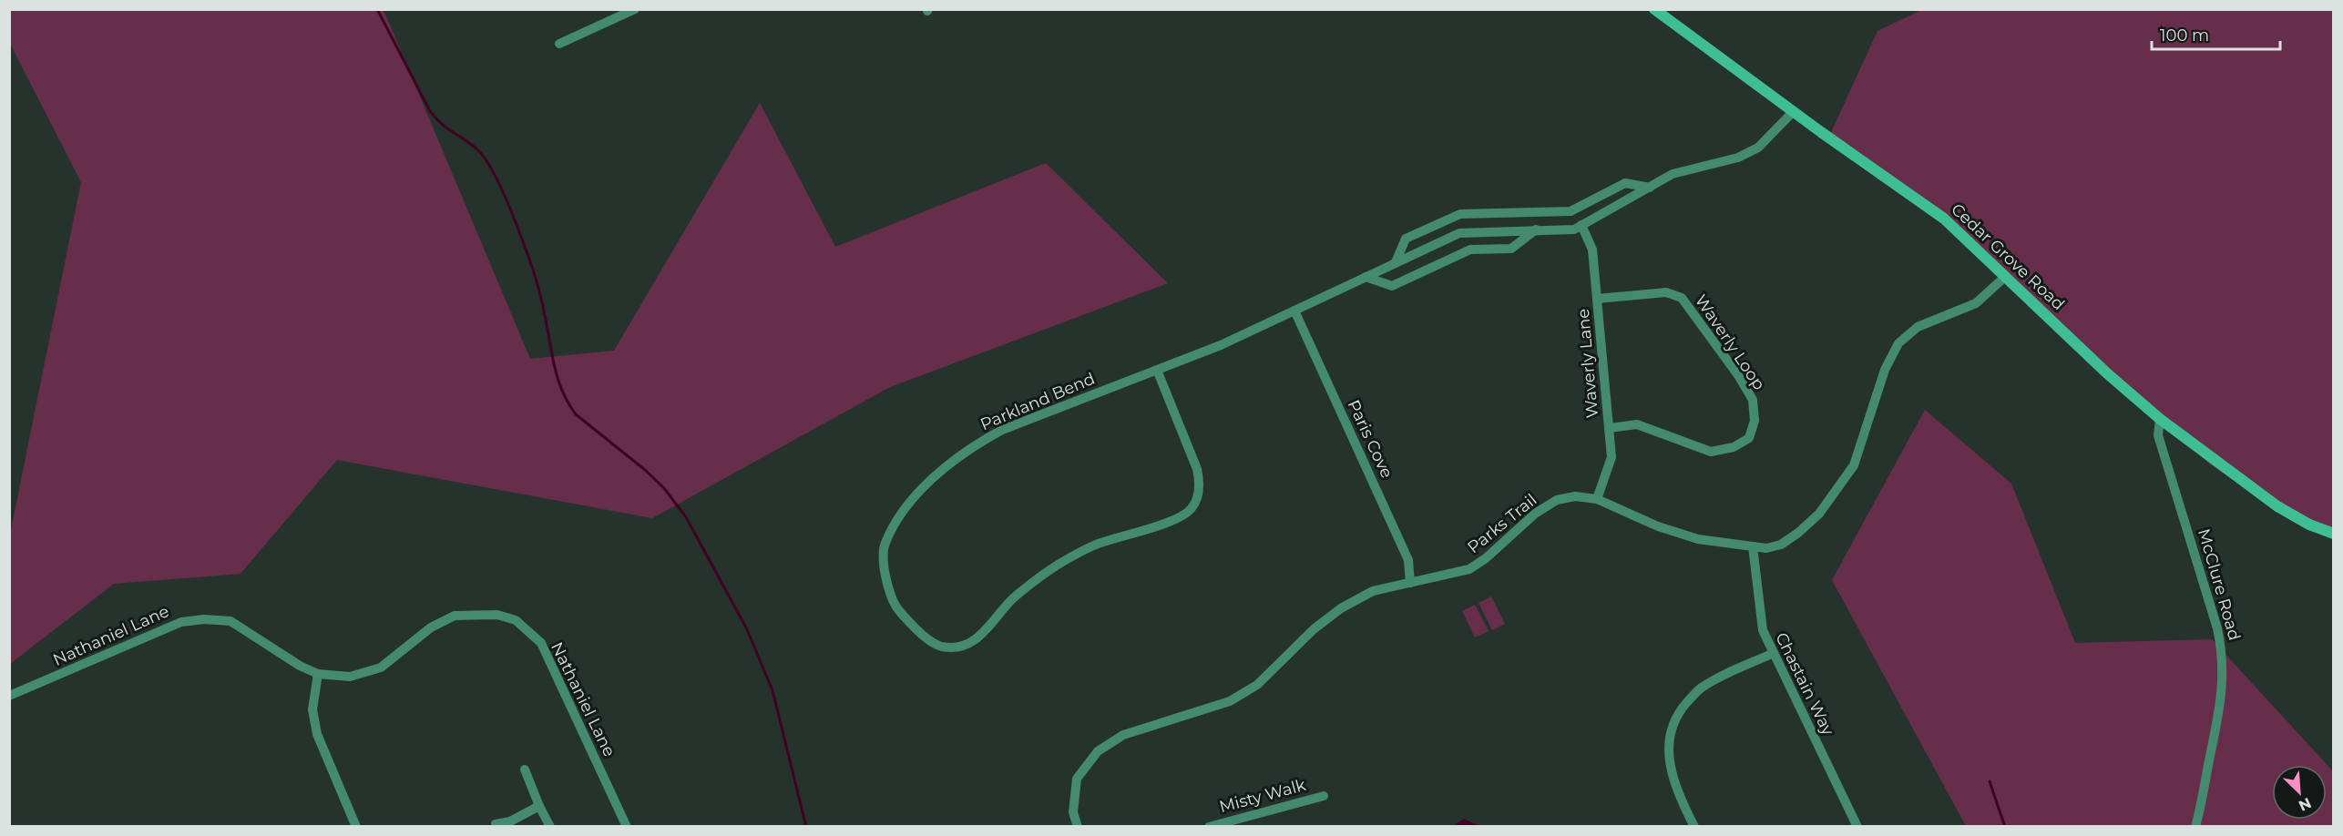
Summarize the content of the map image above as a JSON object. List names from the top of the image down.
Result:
{
  "streets": {
    "main road": ["Cedar Grove Road"],
    "street": [
      "Waverly Loop",
      "Waverly Lane",
      "Parkland Bend",
      "Paris Cove",
      "Parks Trail",
      "McClure Road",
      "Nathaniel Lane",
      "Chastain Way",
      "Misty Walk"
    ]
  },
  "crossings": [
    ["Cedar Grove Road", "Parkland Bend"],
    ["Cedar Grove Road", "Parks Trail"],
    ["Cedar Grove Road", "McClure Road"],
    ["Waverly Loop", "Waverly Lane"],
    ["Waverly Lane", "Parkland Bend"],
    ["Waverly Lane", "Parks Trail"],
    ["Parkland Bend", "Paris Cove"],
    ["Paris Cove", "Parks Trail"],
    ["Parks Trail", "Chastain Way"]
  ],
  "scale_bar": "100 m",
  "north": "bottom right"
}
